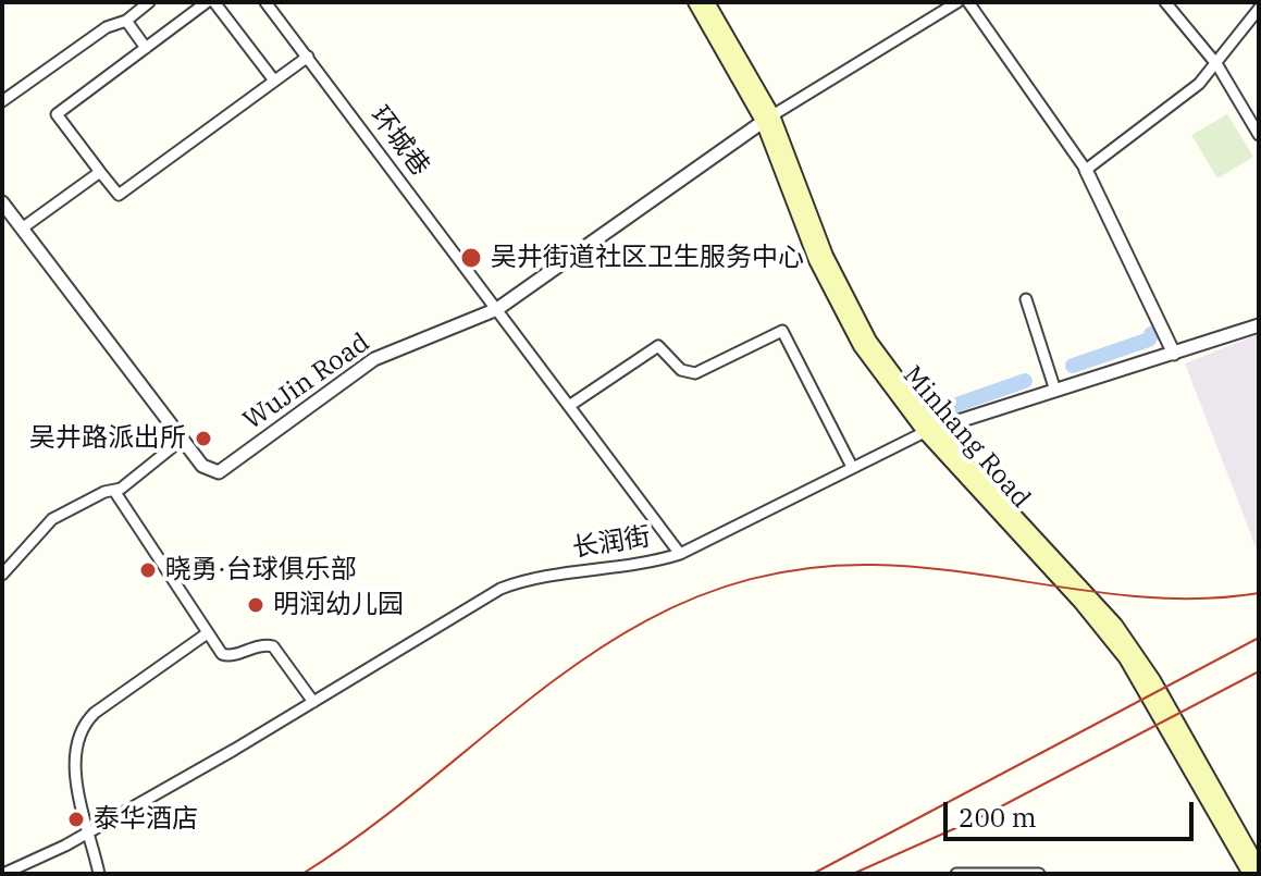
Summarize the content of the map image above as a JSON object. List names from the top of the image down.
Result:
{
  "streets": {
    "main road": ["Minhang Road"],
    "street": ["环城巷", "WuJin Road", "长润街"]
  },
  "crossings": [
    ["环城巷", "WuJin Road"],
    ["环城巷", "长润街"],
    ["WuJin Road", "Minhang Road"],
    ["Minhang Road", "长润街"]
  ],
  "places": [
    "吴井街道社区卫生服务中心",
    "吴井路派出所",
    "晓勇·台球俱乐部",
    "明润幼儿园",
    "泰华酒店"
  ],
  "scale_bar": "200 m"
}
